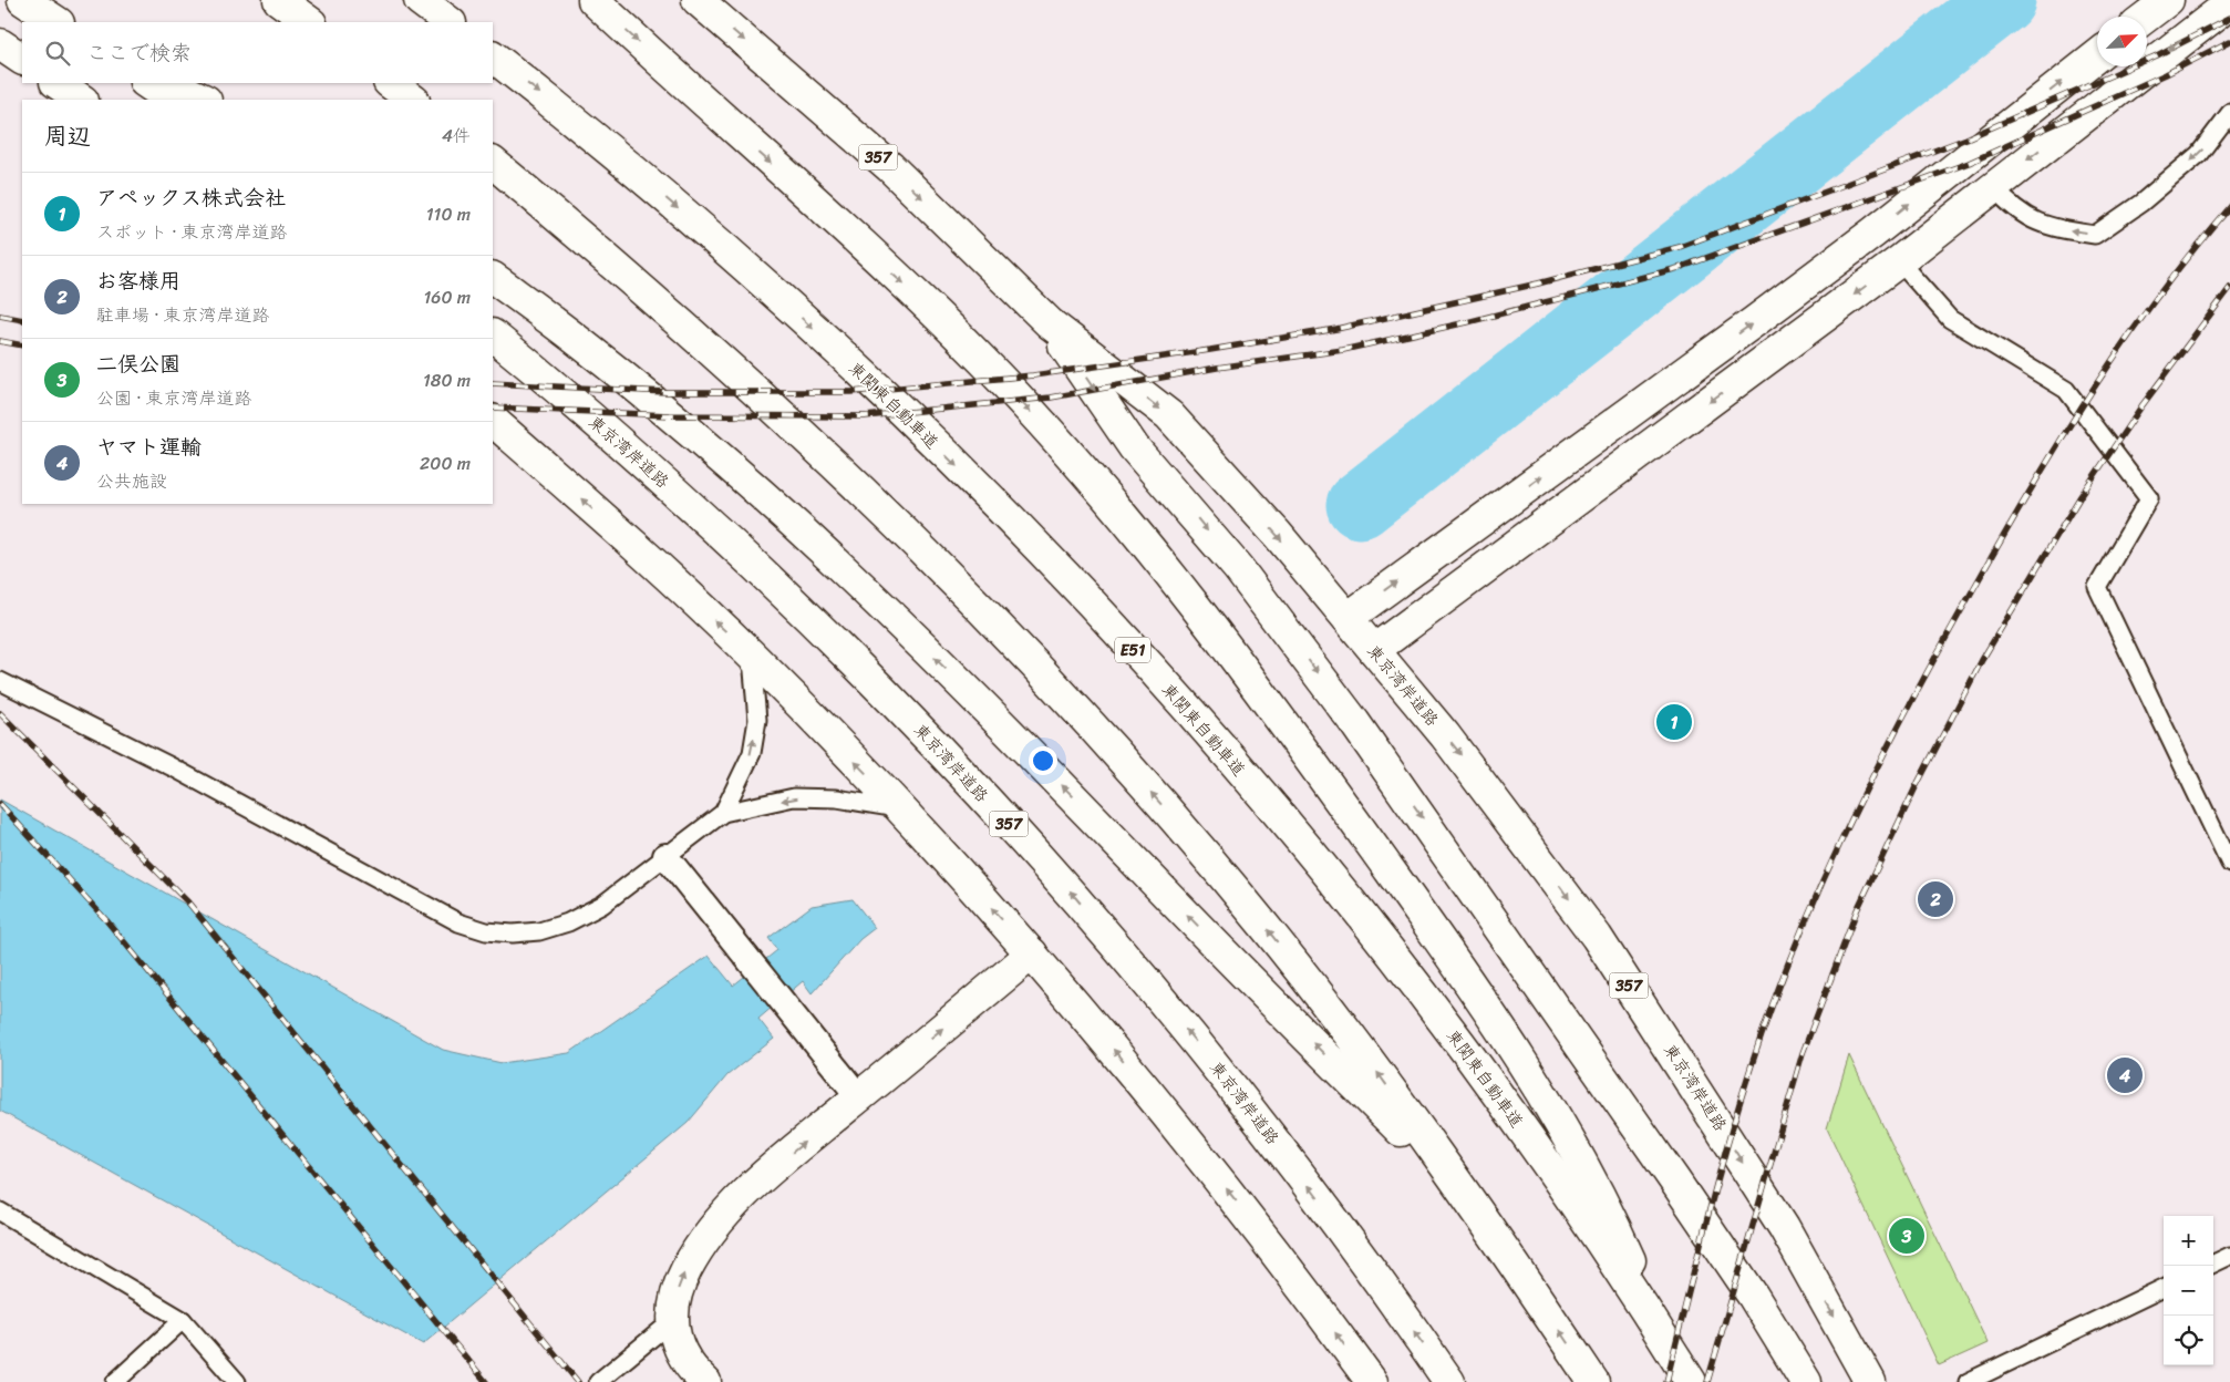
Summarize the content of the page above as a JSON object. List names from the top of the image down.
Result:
{
  "streets": {
    "main road": [
      "357",
      "東関東自動車道",
      "東京湾岸道路",
      "E51"
    ]
  },
  "north": "top right",
  "page": {
    "search": "ここで検索",
    "heading": ["周辺", "4件"],
    "list": [
      {
        "mark": "1",
        "name": "アペックス株式会社",
        "note": "スポット · 東京湾岸道路",
        "value": "110 m"
      },
      {
        "mark": "2",
        "name": "お客様用",
        "note": "駐車場 · 東京湾岸道路",
        "value": "160 m"
      },
      {
        "mark": "3",
        "name": "二俣公園",
        "note": "公園 · 東京湾岸道路",
        "value": "180 m"
      },
      {
        "mark": "4",
        "name": "ヤマト運輸",
        "note": "公共施設",
        "value": "200 m"
      }
    ],
    "pins": [
      "1",
      "2",
      "4",
      "3"
    ],
    "map_buttons": ["+", "−"]
  }
}
